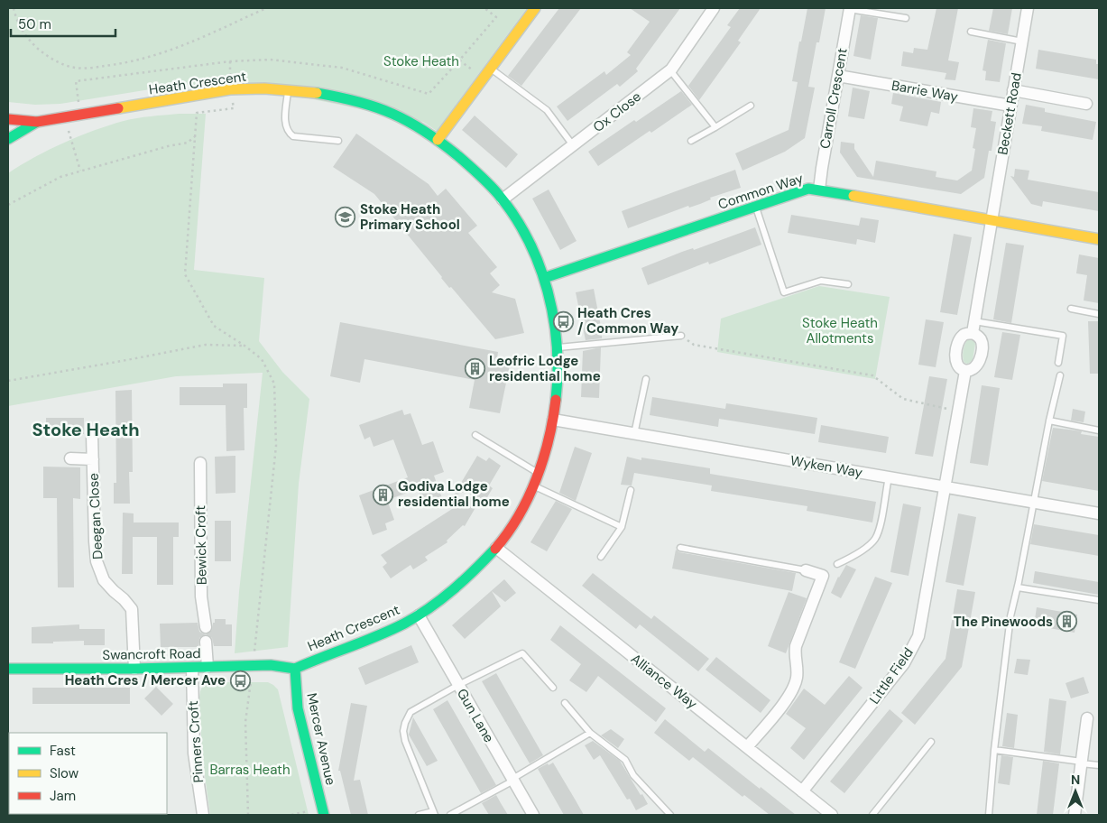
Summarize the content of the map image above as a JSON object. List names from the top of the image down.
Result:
{
  "streets": {
    "street": [
      "Heath Crescent",
      "Barrie Way",
      "Carroll Crescent",
      "Ox Close",
      "Beckett Road",
      "Common Way",
      "Wyken Way",
      "Deegan Close",
      "Bewick Croft",
      "Swancroft Road",
      "Little Field",
      "Alliance Way",
      "Gun Lane",
      "Mercer Avenue",
      "Pinners Croft"
    ]
  },
  "crossings": [
    ["Heath Crescent", "Ox Close"],
    ["Heath Crescent", "Common Way"],
    ["Heath Crescent", "Wyken Way"],
    ["Heath Crescent", "Swancroft Road"],
    ["Heath Crescent", "Alliance Way"],
    ["Heath Crescent", "Gun Lane"],
    ["Heath Crescent", "Mercer Avenue"],
    ["Barrie Way", "Carroll Crescent"],
    ["Barrie Way", "Beckett Road"],
    ["Carroll Crescent", "Common Way"],
    ["Beckett Road", "Common Way"],
    ["Beckett Road", "Little Field"],
    ["Wyken Way", "Little Field"],
    ["Deegan Close", "Swancroft Road"],
    ["Swancroft Road", "Mercer Avenue"],
    ["Swancroft Road", "Pinners Croft"],
    ["Little Field", "Alliance Way"]
  ],
  "districts": ["Stoke Heath"],
  "parks": ["Stoke Heath", "Stoke Heath Allotments", "Barras Heath"],
  "places": {
    "school or university": ["Stoke Heath Primary School"],
    "bus stop": ["Heath Cres / Common Way", "Heath Cres / Mercer Ave"],
    "building": ["Leofric Lodge residential home", "Godiva Lodge residential home", "The Pinewoods"]
  },
  "legend": ["Fast", "Slow", "Jam"],
  "scale_bar": "50 m",
  "north": "top"
}
